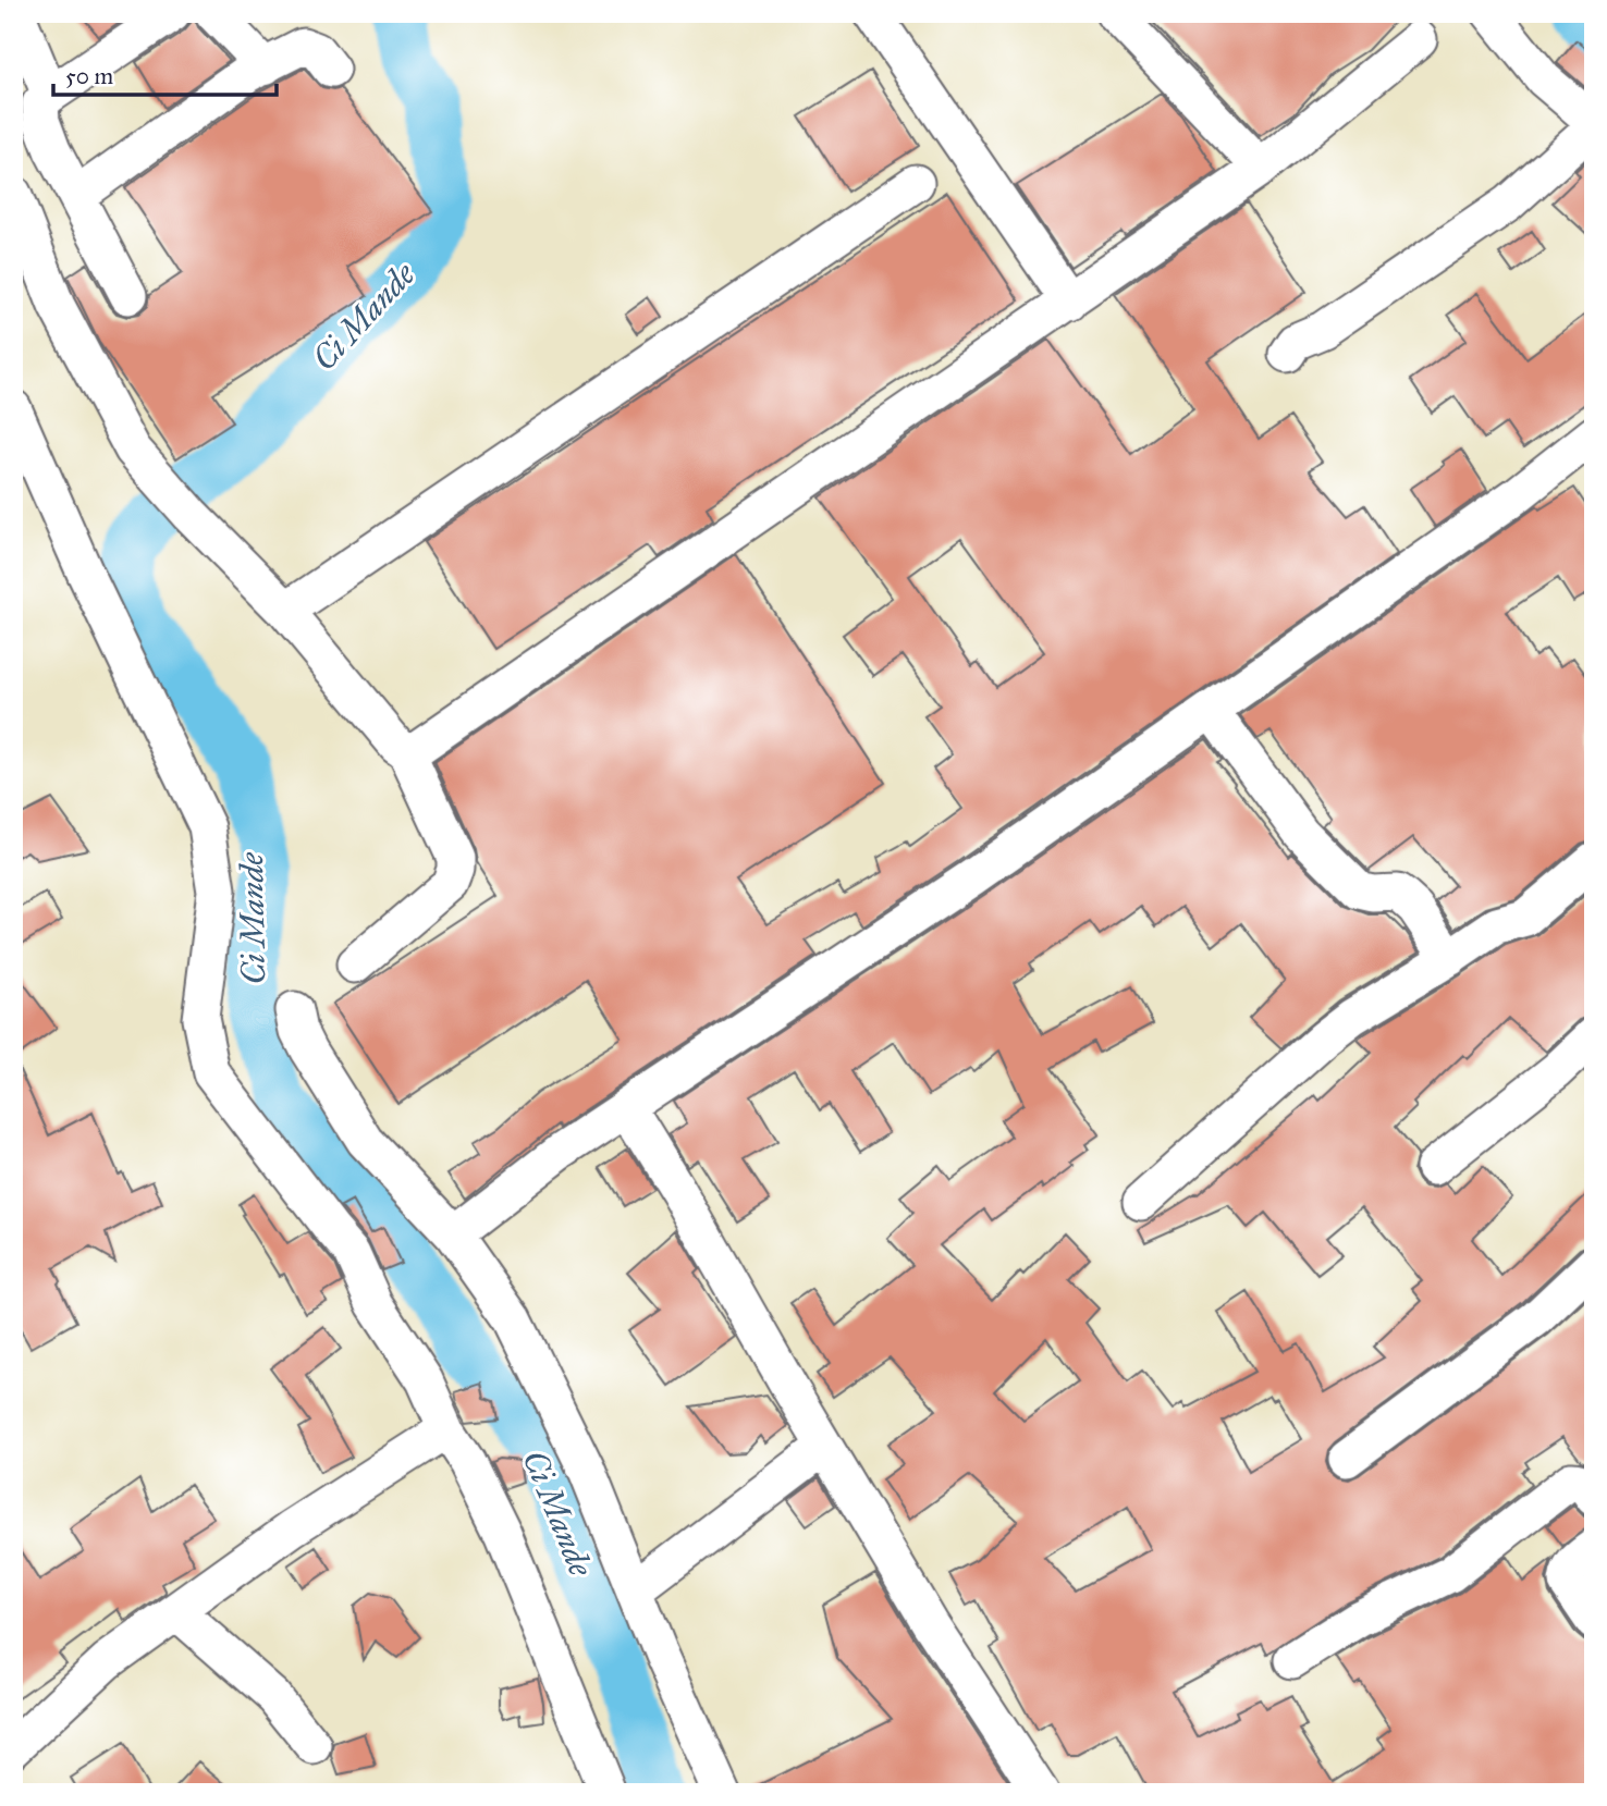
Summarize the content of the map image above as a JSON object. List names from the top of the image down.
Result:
{
  "water": ["Ci Mande"],
  "scale_bar": "50 m"
}
